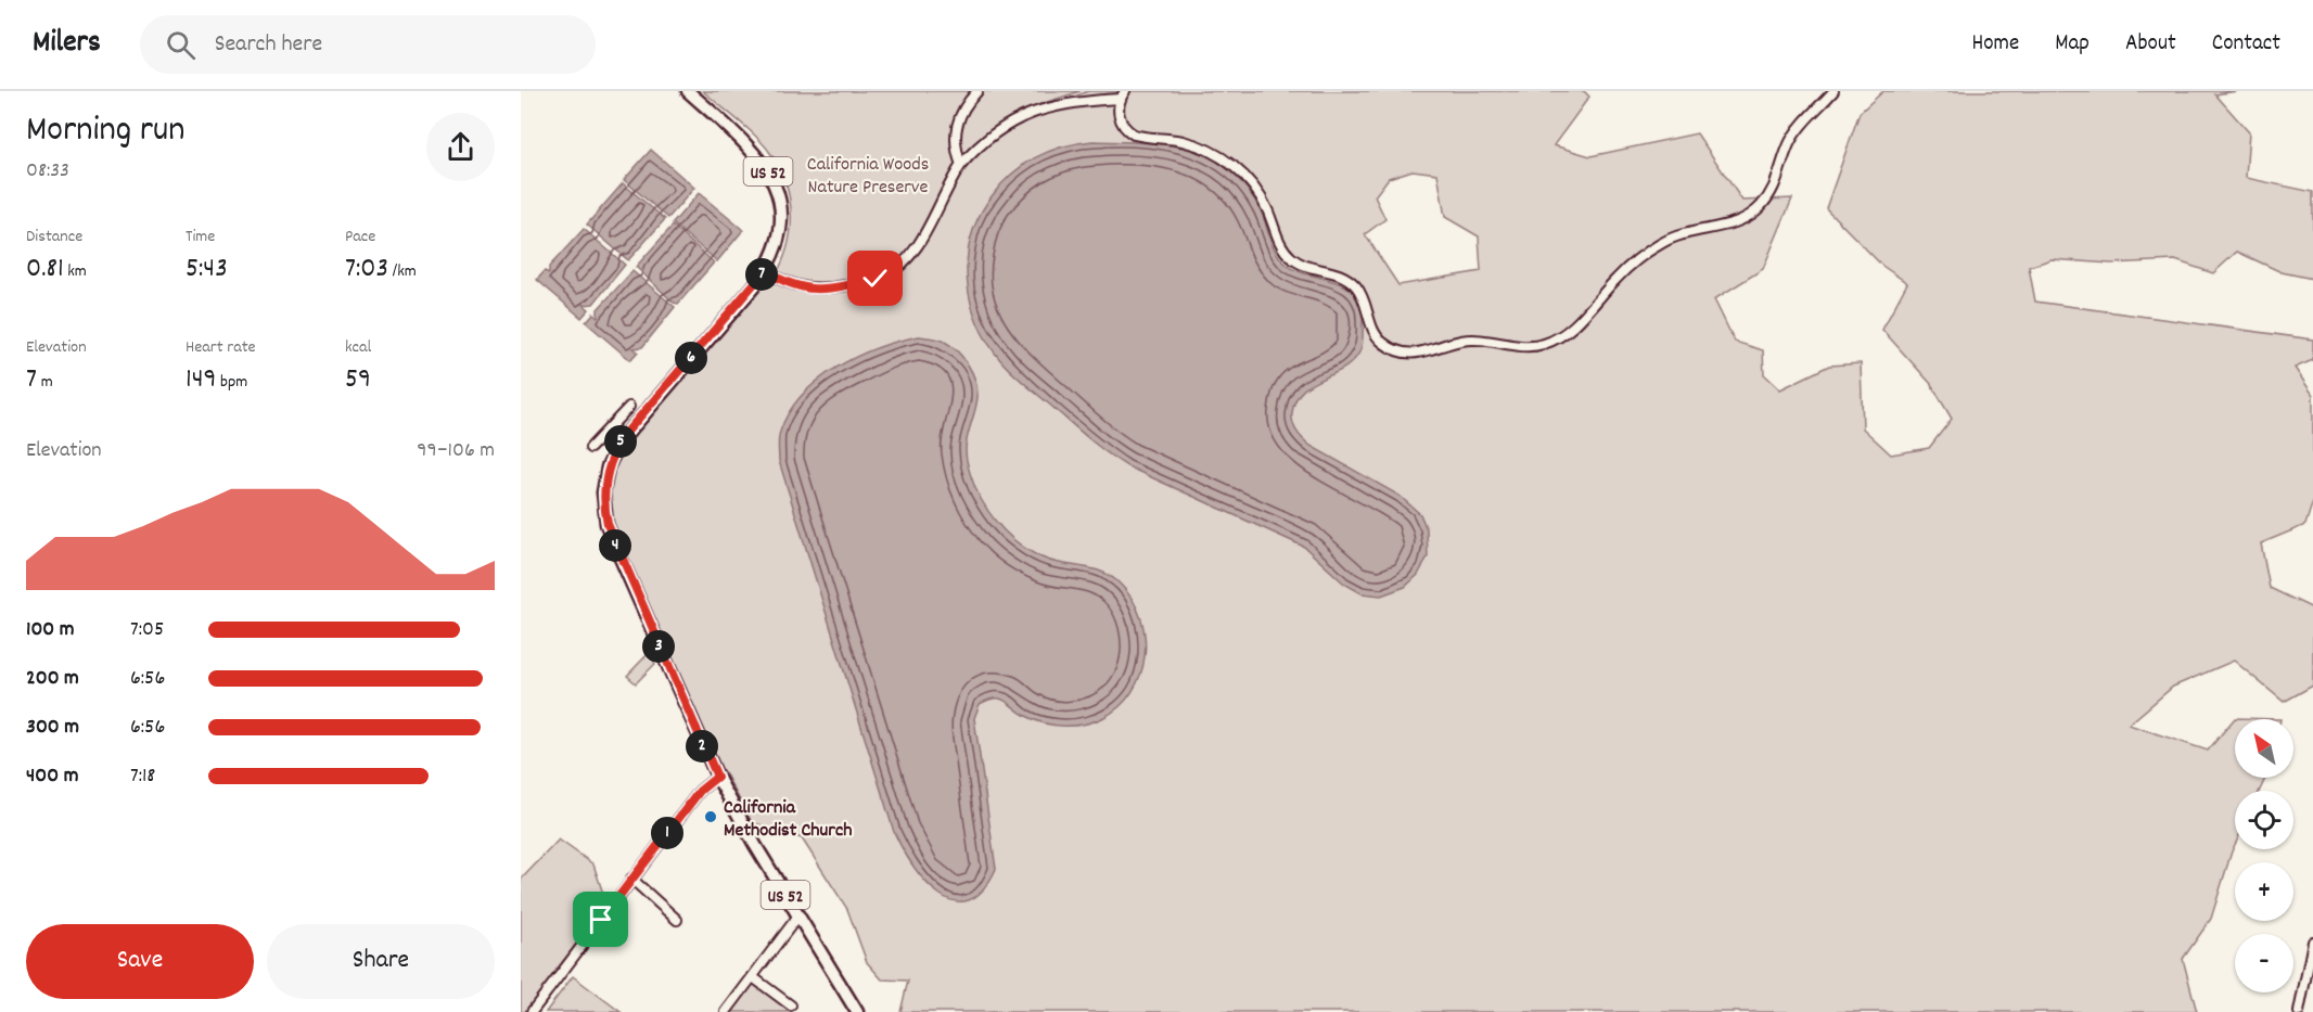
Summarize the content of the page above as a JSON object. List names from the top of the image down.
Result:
{
  "streets": {
    "main road": ["US 52"]
  },
  "parks": ["California Woods Nature Preserve"],
  "places": ["California Methodist Church"],
  "north": "top left",
  "page": {
    "header": "Milers",
    "search": "Search here",
    "nav": [
      "Home",
      "Map",
      "About",
      "Contact"
    ],
    "heading": ["Morning run", "08:33"],
    "stats": [
      ["Distance", "0.81 km"],
      ["Time", "5:43"],
      ["Pace", "7:03 /km"],
      ["Elevation", "7 m"],
      ["Heart rate", "149 bpm"],
      ["kcal", "59"]
    ],
    "pins": [
      "7",
      "6",
      "5",
      "4",
      "3",
      "2",
      "1"
    ],
    "chart": ["Elevation", "99–106 m"],
    "list": [
      {
        "name": "100 m",
        "note": "7:05"
      },
      {
        "name": "200 m",
        "note": "6:56"
      },
      {
        "name": "300 m",
        "note": "6:56"
      },
      {
        "name": "400 m",
        "note": "7:18"
      }
    ],
    "map_buttons": ["+", "−"],
    "buttons": ["Save", "Share"]
  }
}
